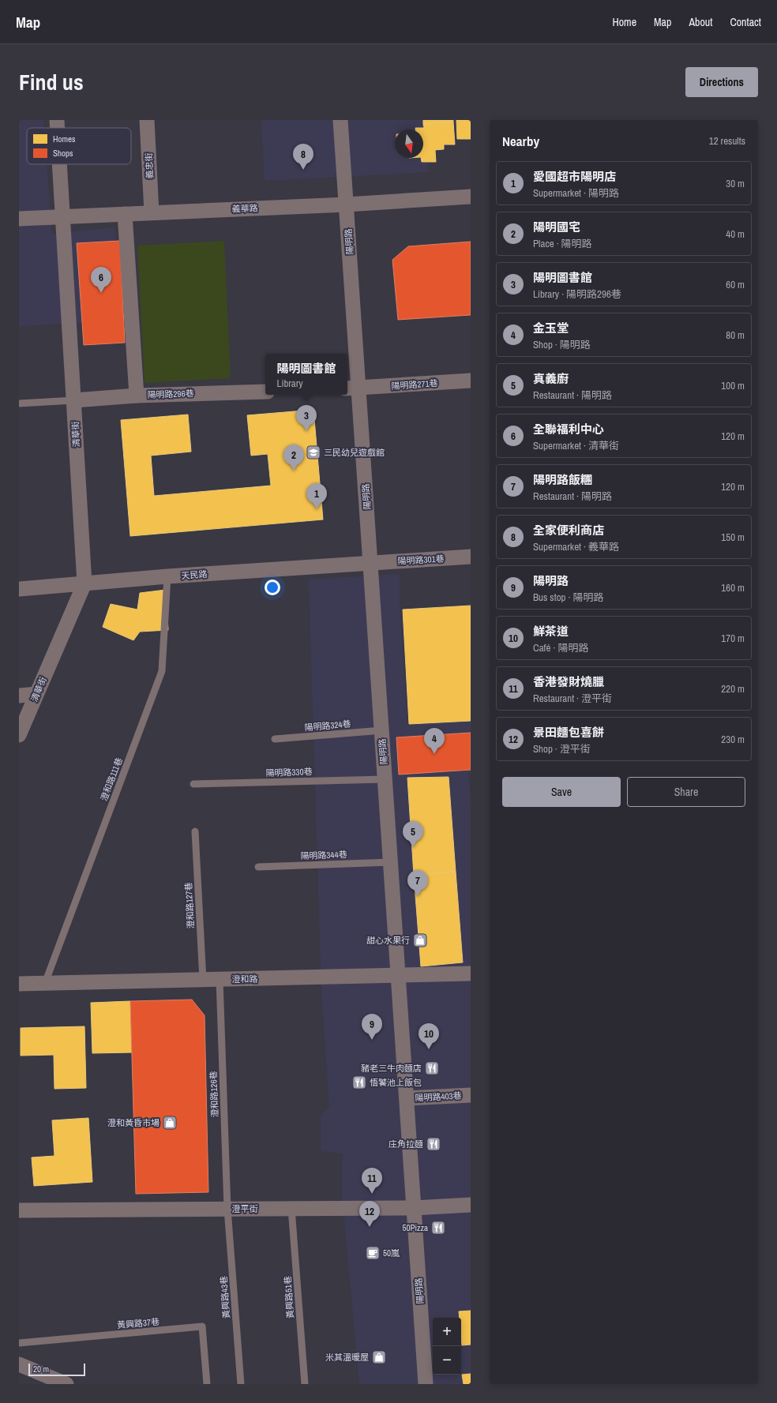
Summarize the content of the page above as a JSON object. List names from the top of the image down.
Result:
{
  "streets": {
    "street": [
      "義忠街",
      "義華路",
      "陽明路",
      "陽明路271巷",
      "陽明路296巷",
      "清華街",
      "陽明路301巷",
      "天民路",
      "澄和路",
      "陽明路403巷",
      "澄平街"
    ],
    "lane": [
      "陽明路324巷",
      "陽明路330巷",
      "澄和路111巷",
      "陽明路344巷",
      "澄和路127巷",
      "澄和路126巷",
      "黃興路43巷",
      "黃興路51巷",
      "黃興路37巷"
    ]
  },
  "crossings": [
    ["義忠街", "義華路"],
    ["義華路", "陽明路"],
    ["義華路", "清華街"],
    ["陽明路", "陽明路271巷"],
    ["陽明路", "陽明路301巷"],
    ["陽明路", "天民路"],
    ["陽明路", "陽明路324巷"],
    ["陽明路", "陽明路330巷"],
    ["陽明路", "陽明路344巷"],
    ["陽明路", "澄和路"],
    ["陽明路", "陽明路403巷"],
    ["陽明路", "澄平街"],
    ["陽明路296巷", "清華街"],
    ["清華街", "天民路"],
    ["陽明路301巷", "天民路"],
    ["天民路", "澄和路111巷"],
    ["澄和路111巷", "澄和路"],
    ["澄和路127巷", "澄和路"],
    ["澄和路", "澄和路126巷"],
    ["澄和路126巷", "澄平街"],
    ["澄和路126巷", "黃興路43巷"],
    ["澄平街", "黃興路43巷"],
    ["澄平街", "黃興路51巷"]
  ],
  "places": {
    "school or university": ["三民幼兒遊戲館"],
    "shop": ["甜心水果行", "澄和黃昏市場", "米其溫暖屋"],
    "restaurant": [
      "豬老三牛肉麵店",
      "悟饕池上飯包",
      "庄角拉麵",
      "50Pizza"
    ],
    "cafe": ["50嵐"]
  },
  "legend": ["Homes", "Shops"],
  "scale_bar": "20 m",
  "north": "bottom",
  "page": {
    "header": "Map",
    "nav": [
      "Home",
      "Map",
      "About",
      "Contact"
    ],
    "title": "Find us",
    "buttons": [
      "Directions",
      ["Save", "Share"]
    ],
    "heading": ["Nearby", "12 results"],
    "pins": [
      "8",
      "6",
      "3",
      "2",
      "1",
      "4",
      "5",
      "7",
      "9",
      "10",
      "11",
      "12"
    ],
    "list": [
      {
        "mark": "1",
        "name": "愛國超市陽明店",
        "note": "Supermarket · 陽明路",
        "value": "30 m"
      },
      {
        "mark": "2",
        "name": "陽明國宅",
        "note": "Place · 陽明路",
        "value": "40 m"
      },
      {
        "mark": "3",
        "name": "陽明圖書館",
        "note": "Library · 陽明路296巷",
        "value": "60 m"
      },
      {
        "mark": "4",
        "name": "金玉堂",
        "note": "Shop · 陽明路",
        "value": "80 m"
      },
      {
        "mark": "5",
        "name": "真義廚",
        "note": "Restaurant · 陽明路",
        "value": "100 m"
      },
      {
        "mark": "6",
        "name": "全聯福利中心",
        "note": "Supermarket · 清華街",
        "value": "120 m"
      },
      {
        "mark": "7",
        "name": "陽明路飯糰",
        "note": "Restaurant · 陽明路",
        "value": "120 m"
      },
      {
        "mark": "8",
        "name": "全家便利商店",
        "note": "Supermarket · 義華路",
        "value": "150 m"
      },
      {
        "mark": "9",
        "name": "陽明路",
        "note": "Bus stop · 陽明路",
        "value": "160 m"
      },
      {
        "mark": "10",
        "name": "鮮茶道",
        "note": "Café · 陽明路",
        "value": "170 m"
      },
      {
        "mark": "11",
        "name": "香港發財燒臘",
        "note": "Restaurant · 澄平街",
        "value": "220 m"
      },
      {
        "mark": "12",
        "name": "景田麵包喜餅",
        "note": "Shop · 澄平街",
        "value": "230 m"
      }
    ],
    "popup": ["陽明圖書館", "Library"],
    "map_buttons": ["+", "−"],
    "scale": "20 m"
  }
}
